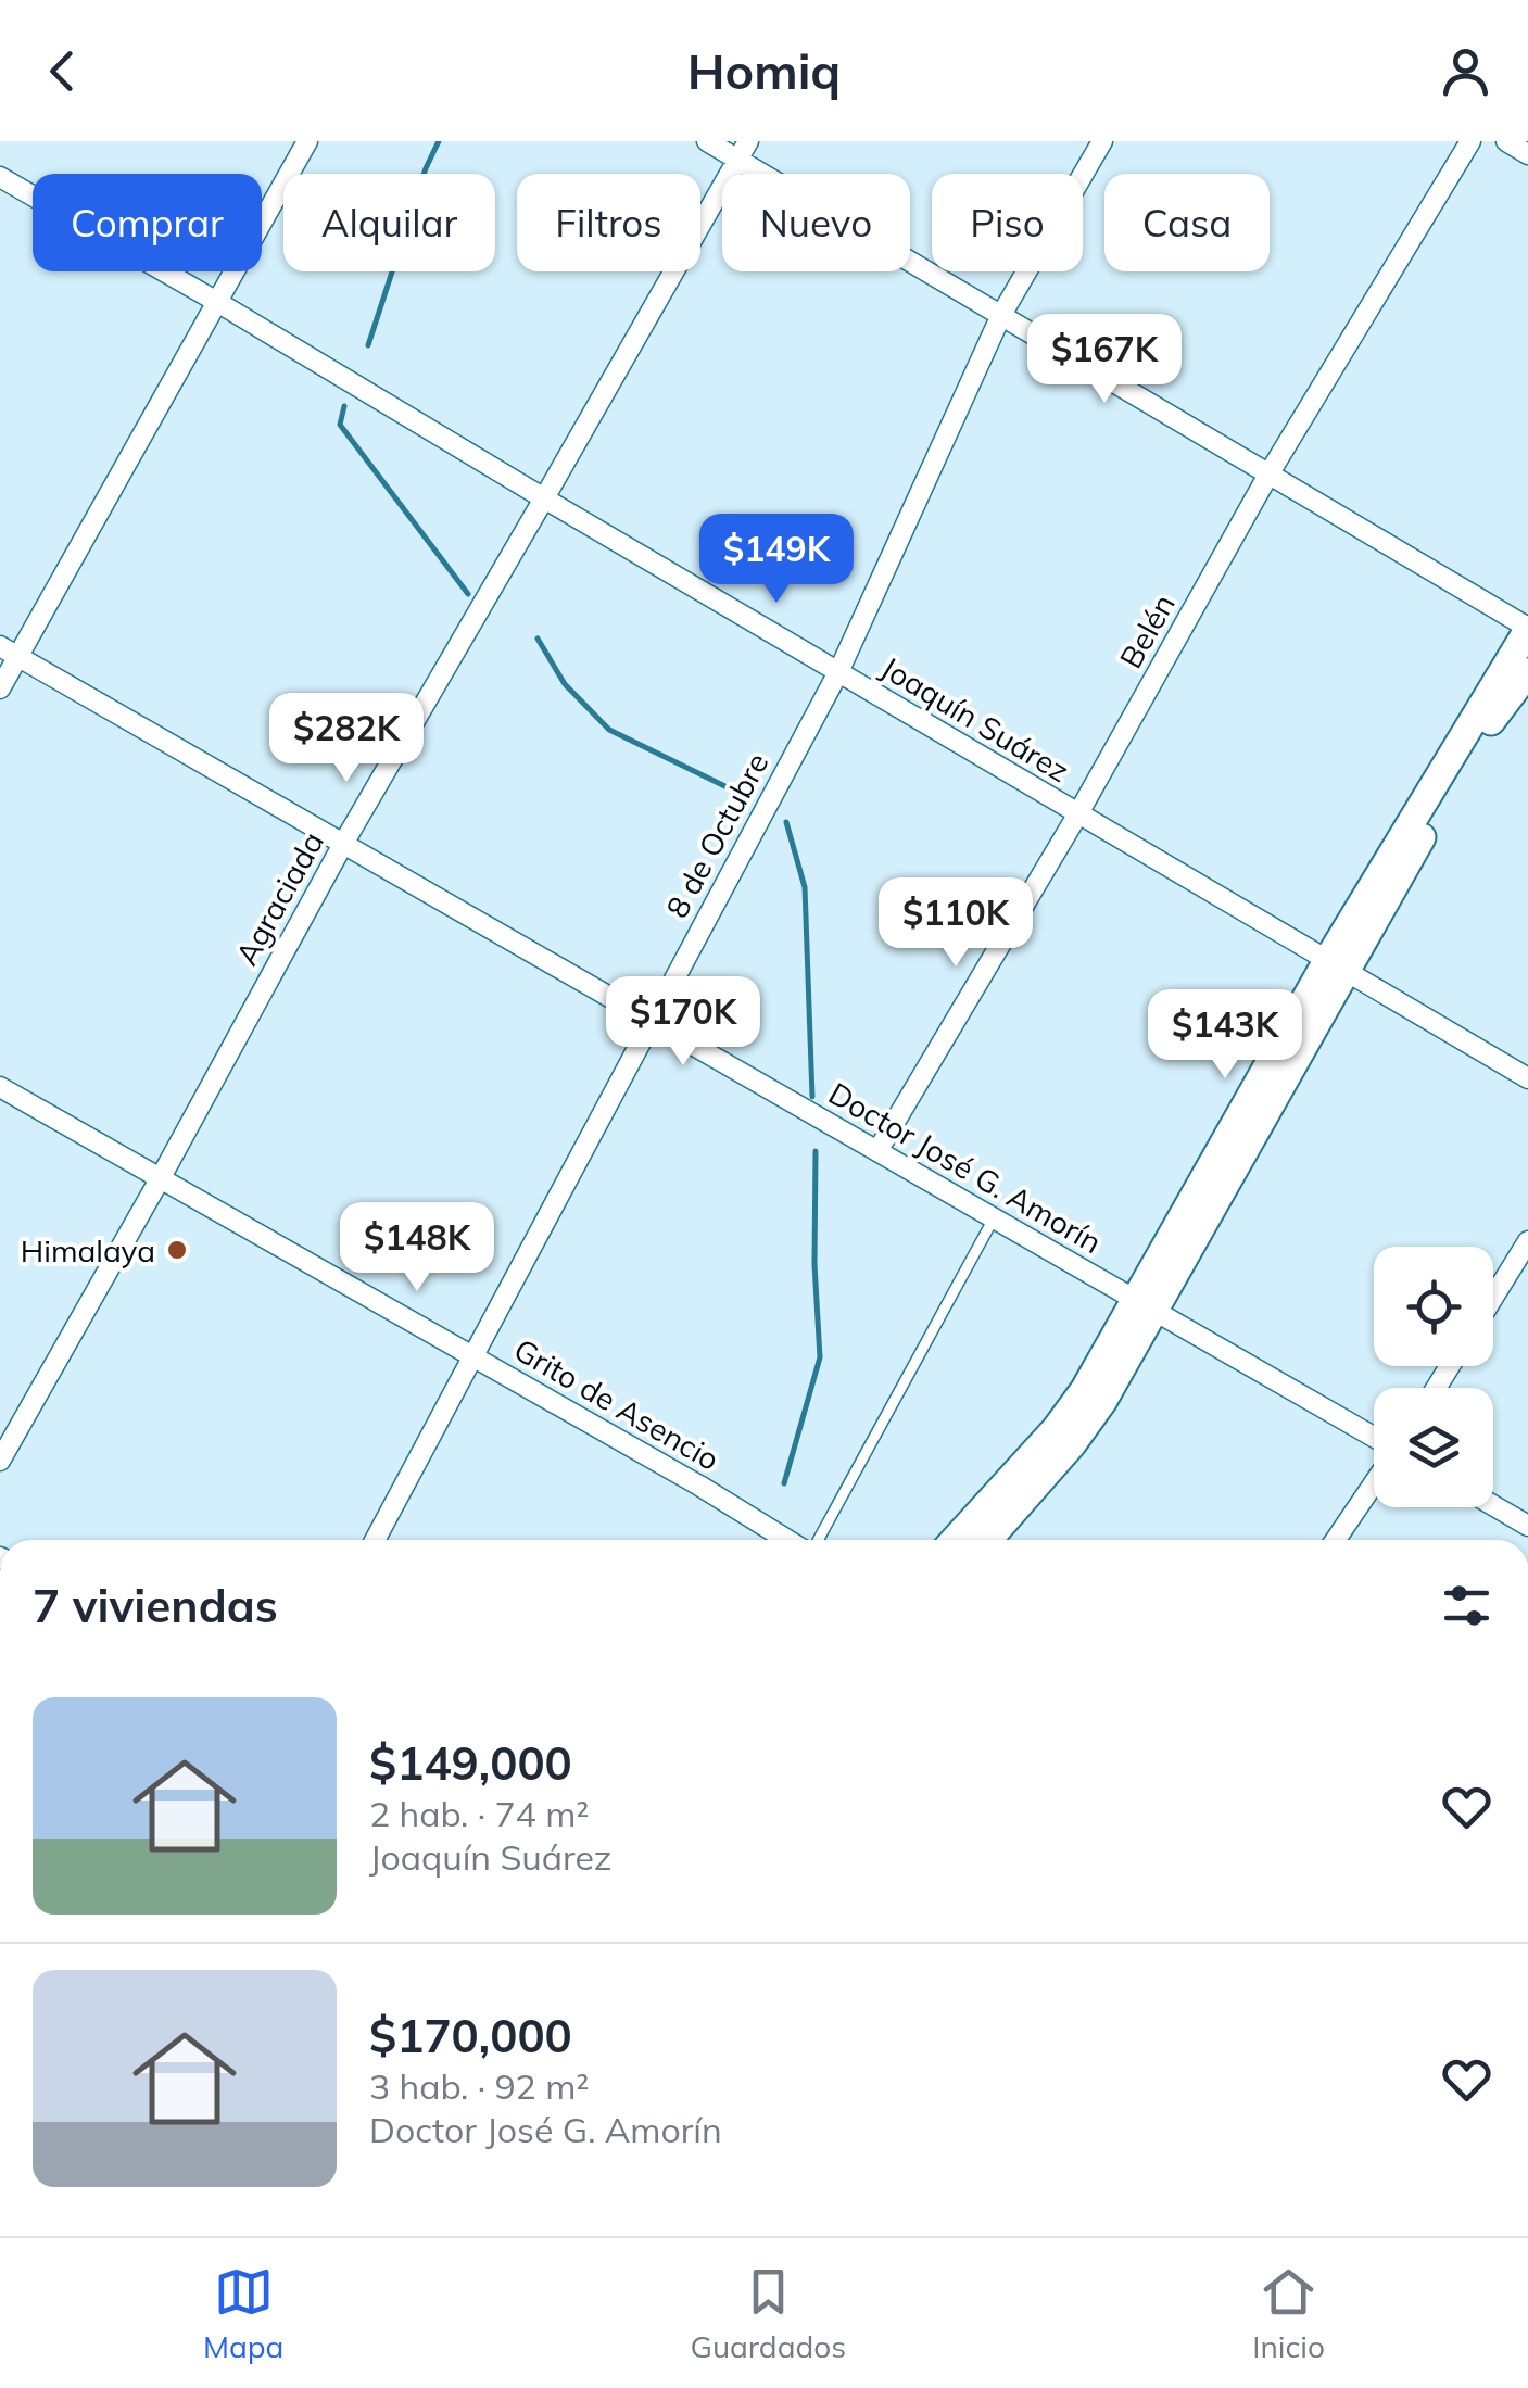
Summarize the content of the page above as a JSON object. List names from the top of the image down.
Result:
{
  "streets": {
    "street": [
      "Belén",
      "Joaquín Suárez",
      "8 de Octubre",
      "Agraciada",
      "Doctor José G. Amorín",
      "Grito de Asencio"
    ]
  },
  "crossings": [
    ["Belén", "Joaquín Suárez"],
    ["Belén", "Doctor José G. Amorín"],
    ["Joaquín Suárez", "8 de Octubre"],
    ["Joaquín Suárez", "Agraciada"],
    ["8 de Octubre", "Doctor José G. Amorín"],
    ["8 de Octubre", "Grito de Asencio"],
    ["Agraciada", "Doctor José G. Amorín"],
    ["Agraciada", "Grito de Asencio"]
  ],
  "places": ["Himalaya"],
  "page": {
    "header": "Homiq",
    "chip": [
      "Comprar",
      "Alquilar",
      "Filtros",
      "Nuevo",
      "Piso",
      "Casa"
    ],
    "price": [
      "$167K",
      "$149K",
      "$282K",
      "$110K",
      "$170K",
      "$143K",
      "$148K"
    ],
    "heading": "7 viviendas",
    "list": [
      {
        "name": "$149,000",
        "note": "2 hab. · 74 m² · Joaquín Suárez"
      },
      {
        "name": "$170,000",
        "note": "3 hab. · 92 m² · Doctor José G. Amorín"
      }
    ],
    "tabs": ["Mapa", "Guardados", "Inicio"]
  }
}
